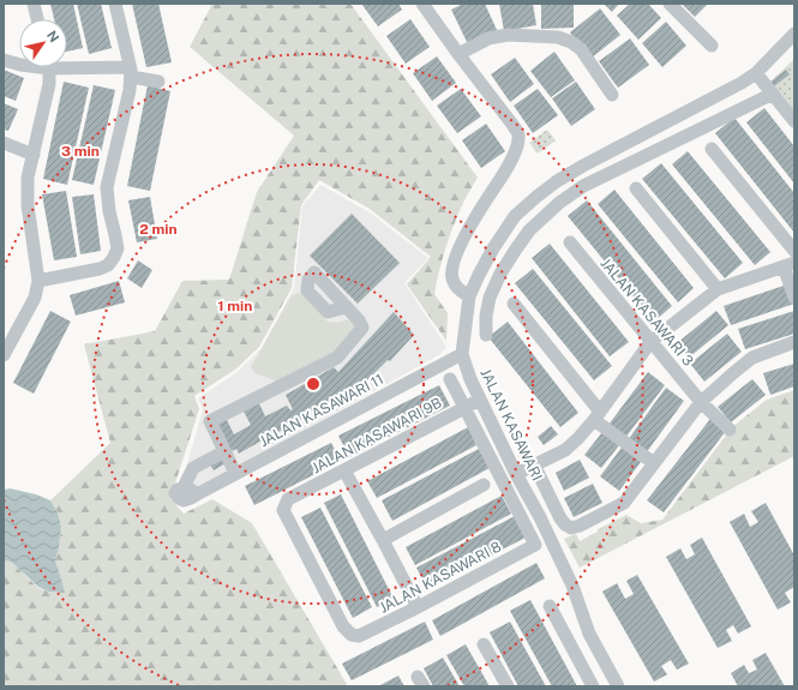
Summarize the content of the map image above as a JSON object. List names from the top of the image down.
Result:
{
  "streets": {
    "street": [
      "JALAN KASAWARI 3",
      "JALAN KASAWARI 11",
      "JALAN KASAWARI",
      "JALAN KASAWARI 9B",
      "JALAN KASAWARI 8"
    ]
  },
  "crossings": [
    ["JALAN KASAWARI 11", "JALAN KASAWARI"],
    ["JALAN KASAWARI", "JALAN KASAWARI 9B"],
    ["JALAN KASAWARI 9B", "JALAN KASAWARI 8"]
  ],
  "north": "top right",
  "rings": ["3 min", "2 min", "1 min"]
}
